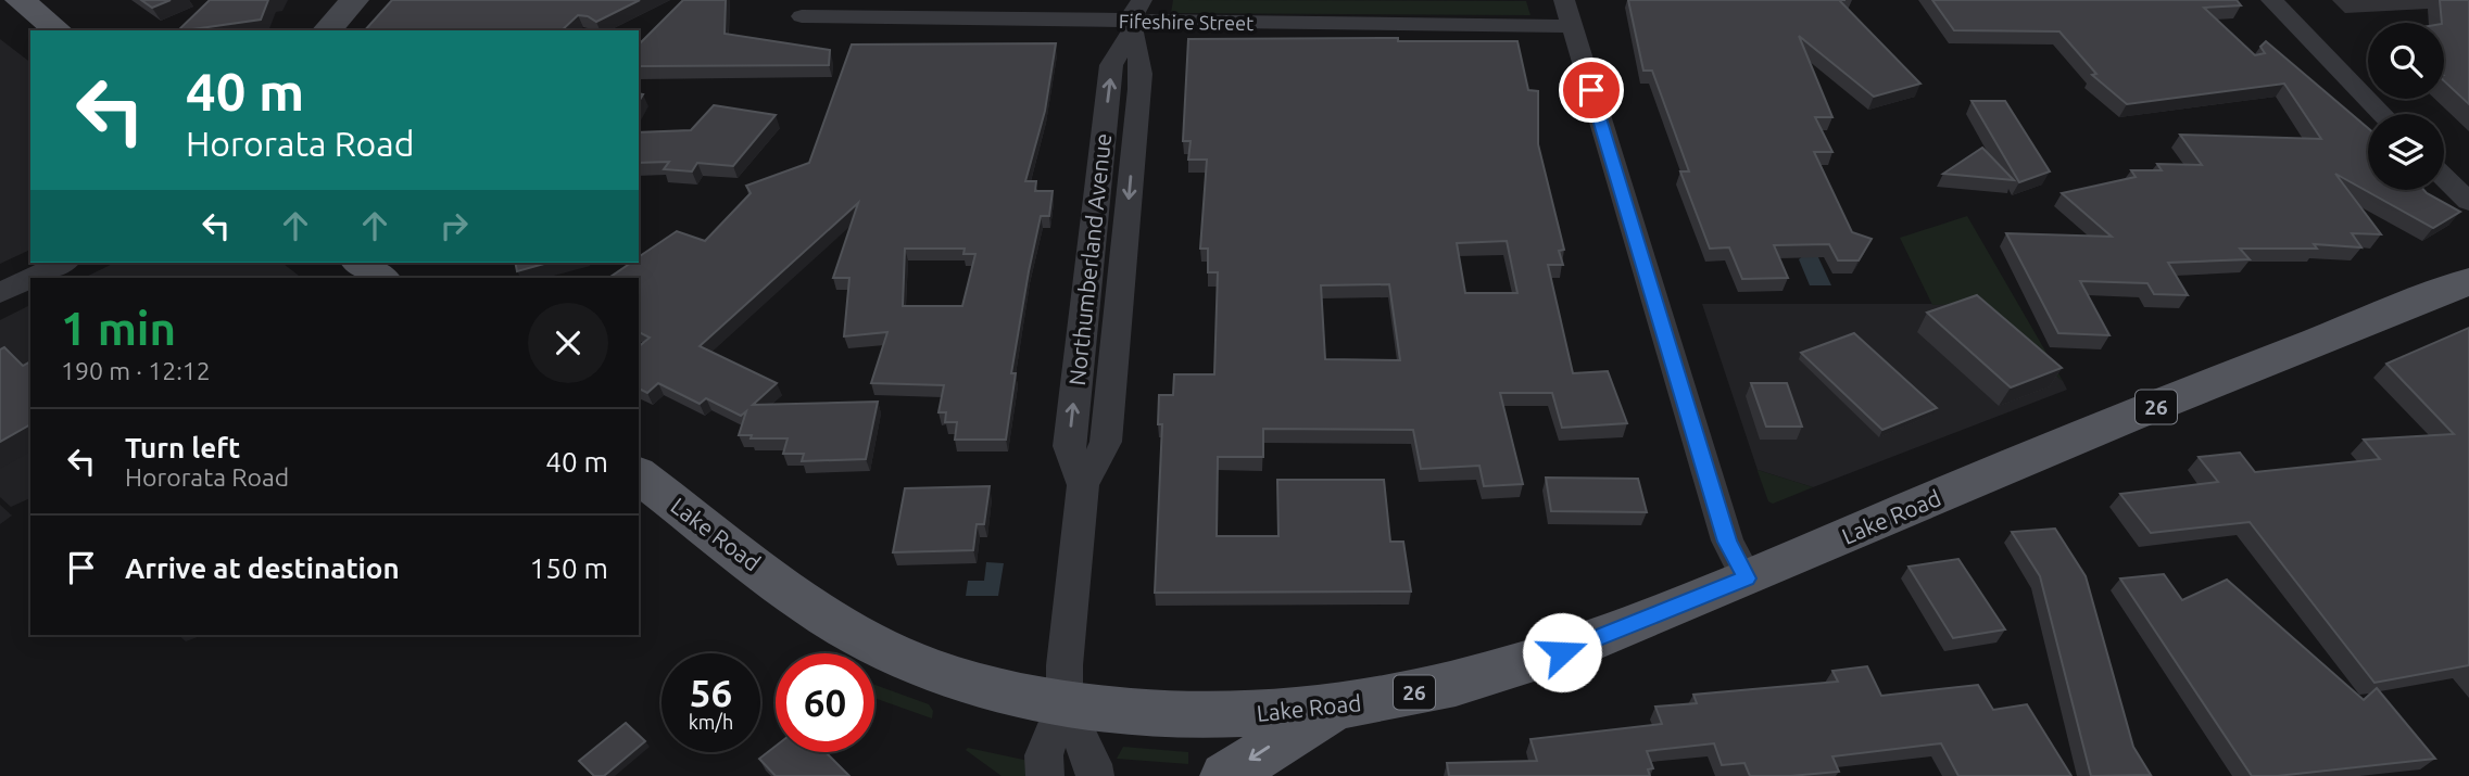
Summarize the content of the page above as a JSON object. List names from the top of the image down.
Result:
{
  "streets": {
    "main road": ["26", "Lake Road"],
    "street": ["Fifeshire Street", "Northumberland Avenue"]
  },
  "crossings": [
    ["Fifeshire Street", "Northumberland Avenue"],
    ["Northumberland Avenue", "Lake Road"]
  ],
  "page": {
    "turn": ["40 m", "Hororata Road"],
    "heading": ["1 min", "190 m · 12:12"],
    "list": [
      {
        "name": "Turn left",
        "note": "Hororata Road",
        "value": "40 m"
      },
      {
        "name": "Arrive at destination",
        "value": "150 m"
      }
    ],
    "speed": "56 km/h",
    "limit": "60"
  }
}
